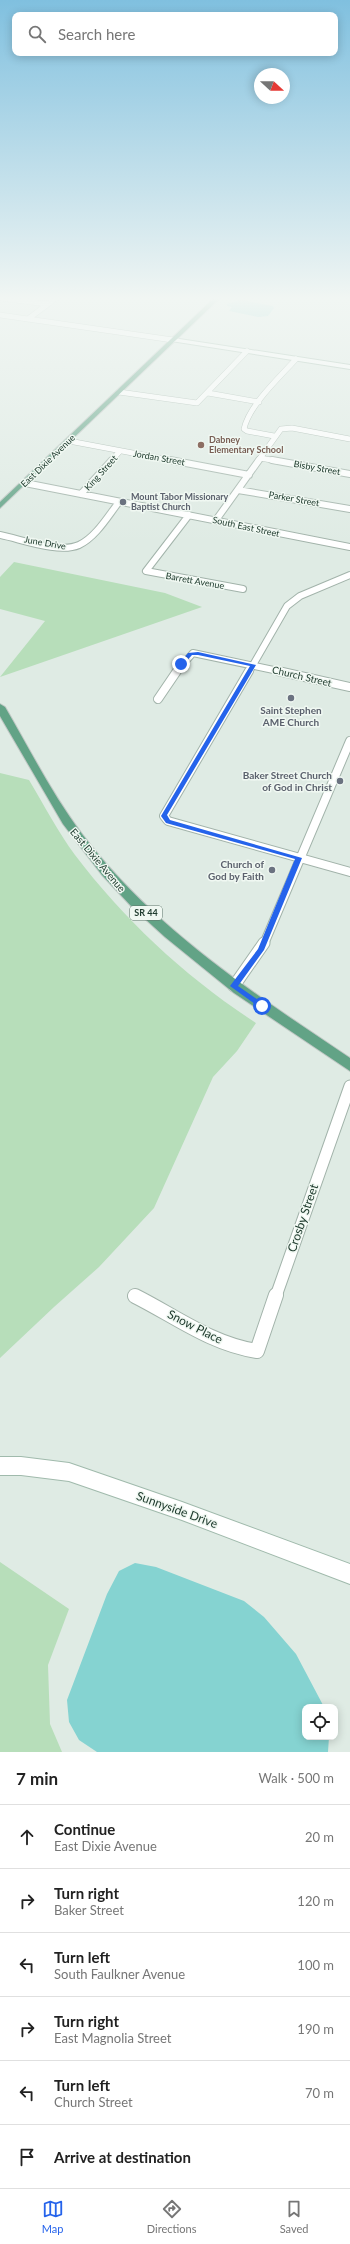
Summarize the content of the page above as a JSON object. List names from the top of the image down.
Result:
{
  "streets": {
    "main road": ["East Dixie Avenue", "SR 44"],
    "street": [
      "Jordan Street",
      "Bisby Street",
      "King Street",
      "Parker Street",
      "South East Street",
      "June Drive",
      "Barrett Avenue",
      "Church Street",
      "Crosby Street",
      "Snow Place",
      "Sunnyside Drive"
    ]
  },
  "crossings": [
    ["Jordan Street", "East Dixie Avenue"],
    ["Jordan Street", "King Street"],
    ["East Dixie Avenue", "South East Street"],
    ["King Street", "South East Street"],
    ["South East Street", "June Drive"],
    ["South East Street", "Barrett Avenue"],
    ["Crosby Street", "Snow Place"]
  ],
  "places": [
    "Dabney Elementary School",
    "Mount Tabor Missionary Baptist Church",
    "Saint Stephen AME Church",
    "Baker Street Church of God in Christ",
    "Church of God by Faith"
  ],
  "north": "right",
  "page": {
    "search": "Search here",
    "heading": ["7 min", "Walk · 500 m"],
    "list": [
      ["Continue", "East Dixie Avenue", "20 m"],
      ["Turn right", "Baker Street", "120 m"],
      ["Turn left", "South Faulkner Avenue", "100 m"],
      ["Turn right", "East Magnolia Street", "190 m"],
      ["Turn left", "Church Street", "70 m"],
      "Arrive at destination"
    ],
    "nav": ["Map", "Directions", "Saved"]
  }
}
